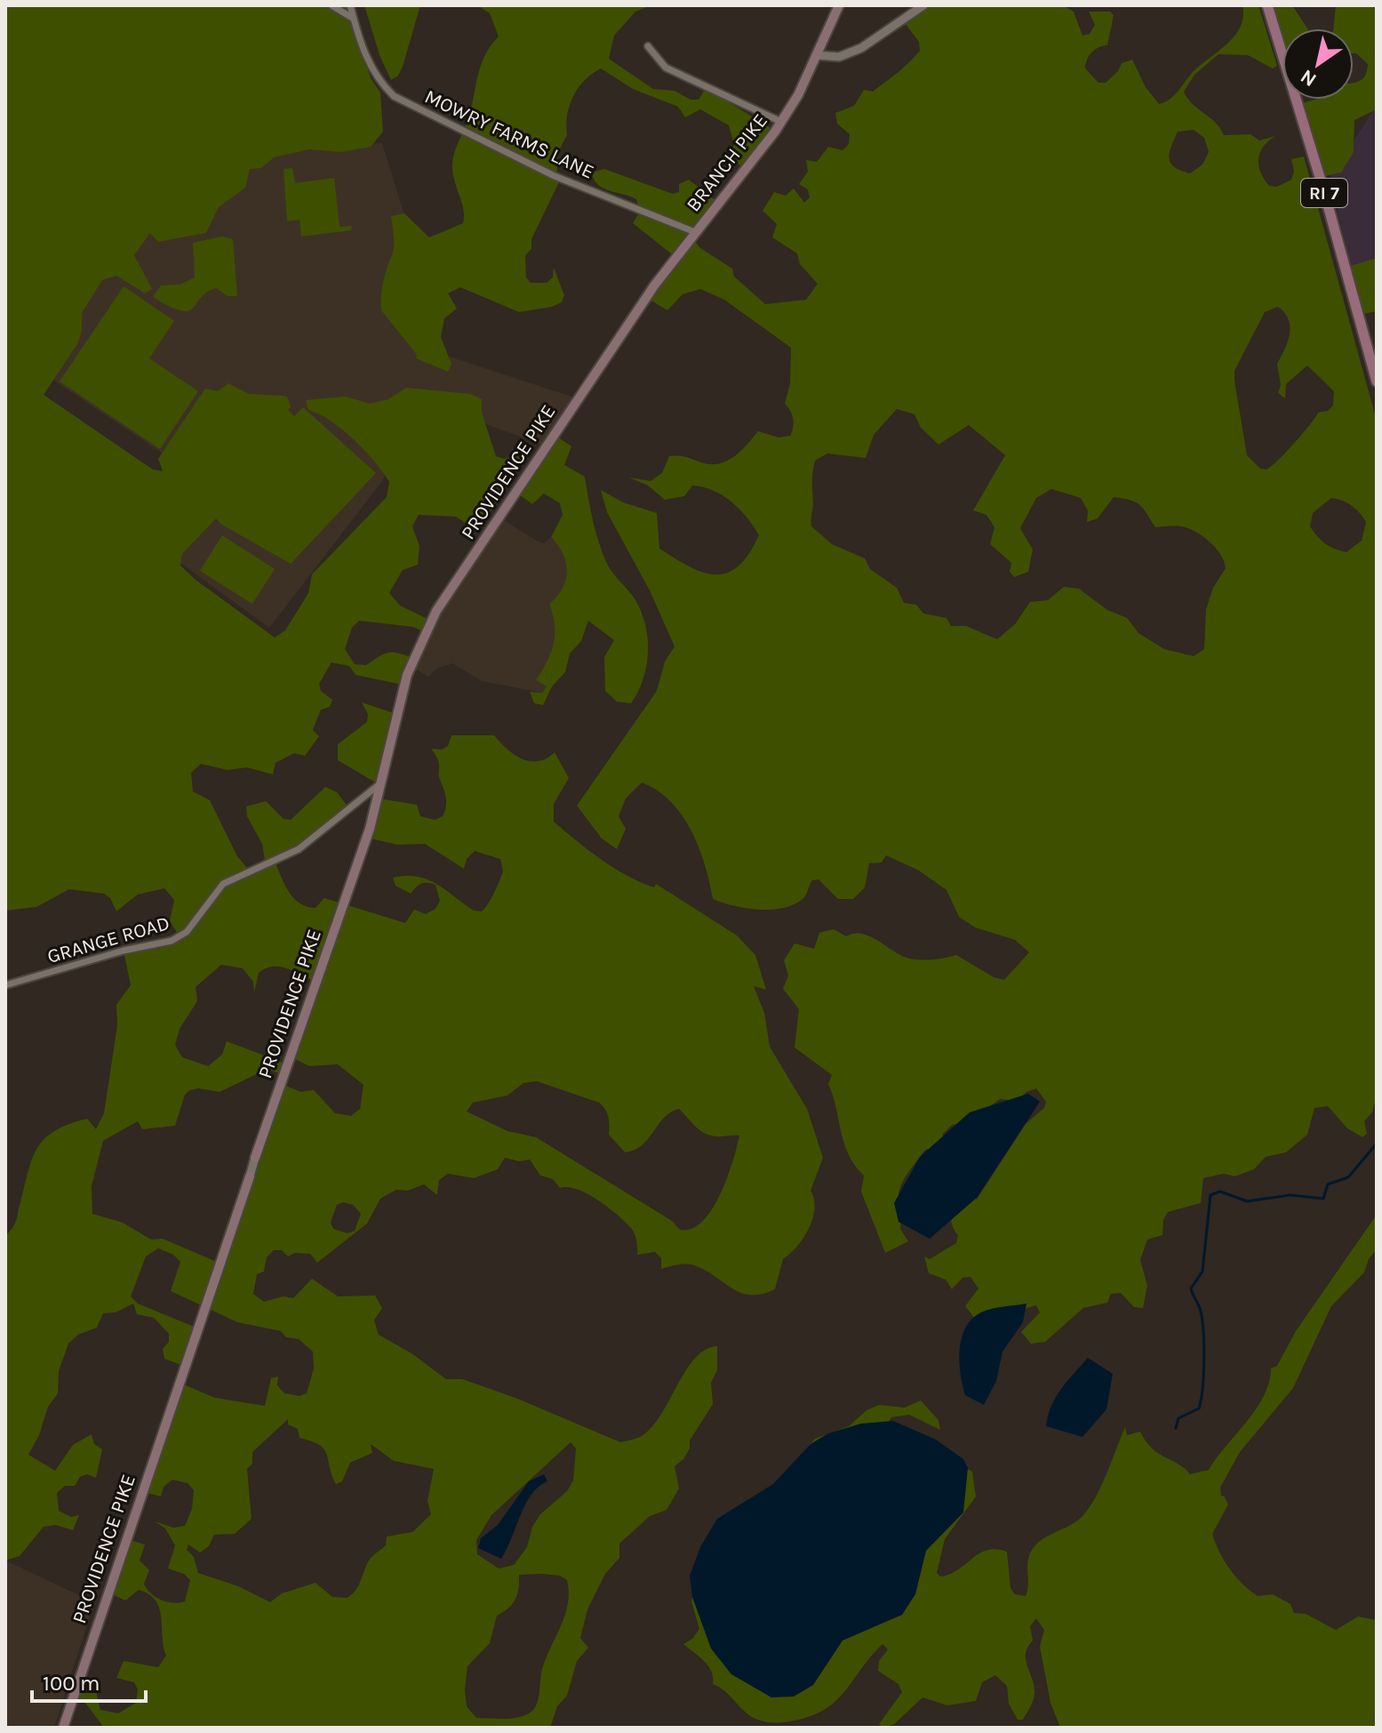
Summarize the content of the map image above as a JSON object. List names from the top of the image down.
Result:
{
  "streets": {
    "main road": ["BRANCH PIKE", "RI 7", "PROVIDENCE PIKE"],
    "street": ["MOWRY FARMS LANE", "GRANGE ROAD"]
  },
  "crossings": [
    ["MOWRY FARMS LANE", "BRANCH PIKE"],
    ["BRANCH PIKE", "PROVIDENCE PIKE"],
    ["PROVIDENCE PIKE", "GRANGE ROAD"]
  ],
  "scale_bar": "100 m",
  "north": "bottom left"
}
